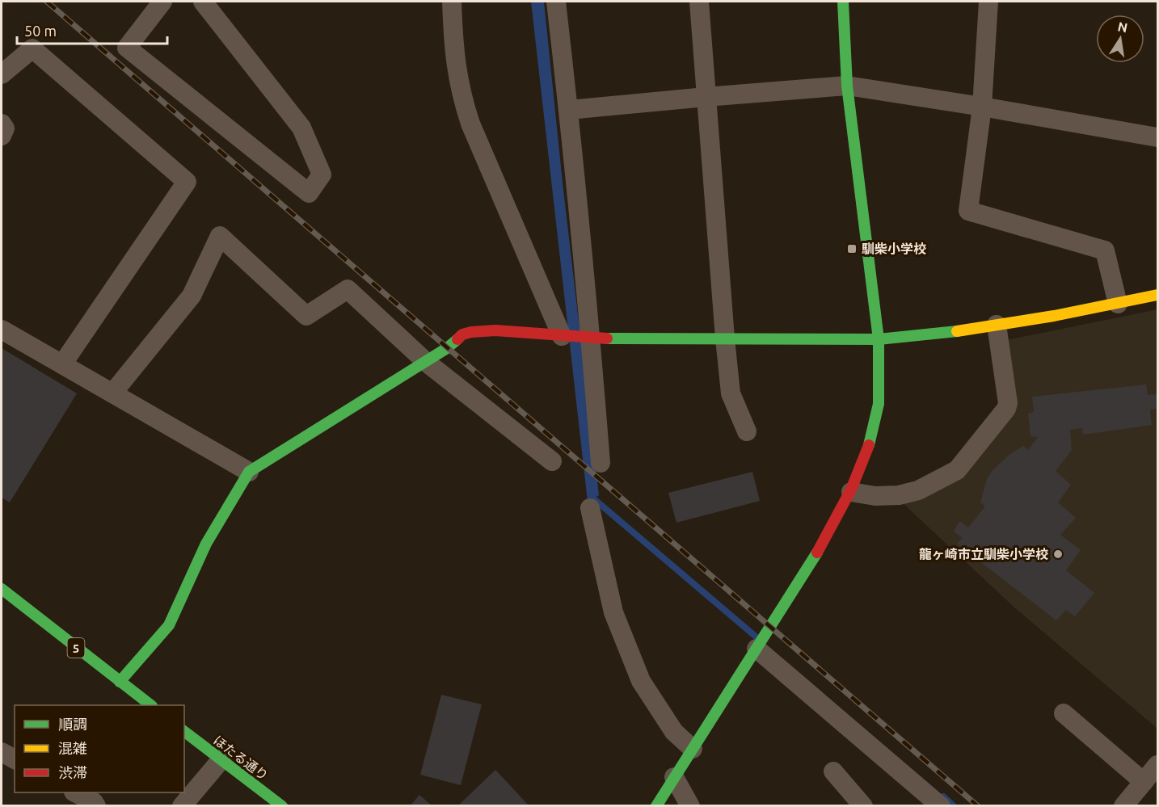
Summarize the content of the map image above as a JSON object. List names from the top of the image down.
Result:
{
  "streets": {
    "street": ["5", "ほたる通り"]
  },
  "places": {
    "transit": ["馴柴小学校"],
    "other": ["龍ヶ崎市立馴柴小学校"]
  },
  "legend": ["順調", "混雑", "渋滞"],
  "scale_bar": "50 m",
  "north": "top"
}
